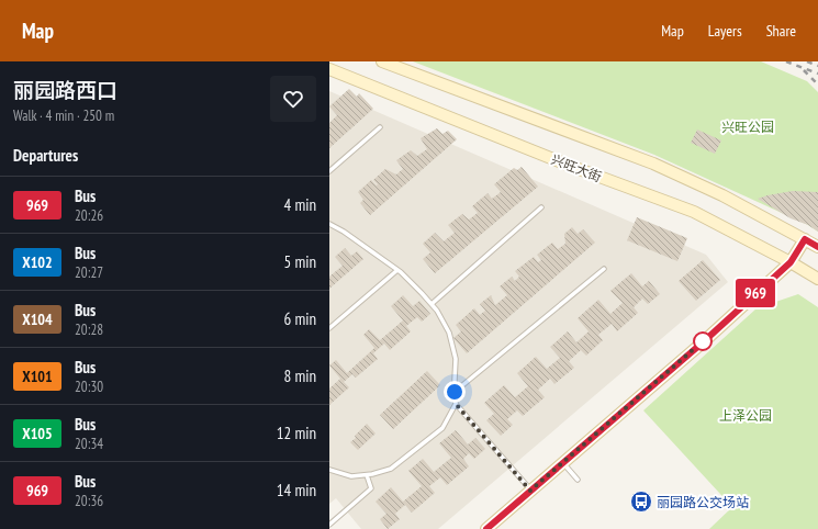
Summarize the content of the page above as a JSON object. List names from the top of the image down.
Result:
{
  "streets": {
    "main road": ["兴旺大街"]
  },
  "parks": ["兴旺公园", "上泽公园"],
  "places": {
    "bus stop": ["丽园路公交场站"]
  },
  "lines": ["bus line 969"],
  "page": {
    "header": "Map",
    "nav": ["Map", "Layers", "Share"],
    "heading": [
      ["丽园路西口", "Walk · 4 min · 250 m"],
      "Departures"
    ],
    "on_map": "969",
    "list": [
      {
        "mark": "969",
        "name": "Bus",
        "note": "20:26",
        "value": "4 min"
      },
      {
        "mark": "X102",
        "name": "Bus",
        "note": "20:27",
        "value": "5 min"
      },
      {
        "mark": "X104",
        "name": "Bus",
        "note": "20:28",
        "value": "6 min"
      },
      {
        "mark": "X101",
        "name": "Bus",
        "note": "20:30",
        "value": "8 min"
      },
      {
        "mark": "X105",
        "name": "Bus",
        "note": "20:34",
        "value": "12 min"
      },
      {
        "mark": "969",
        "name": "Bus",
        "note": "20:36",
        "value": "14 min"
      }
    ]
  }
}
